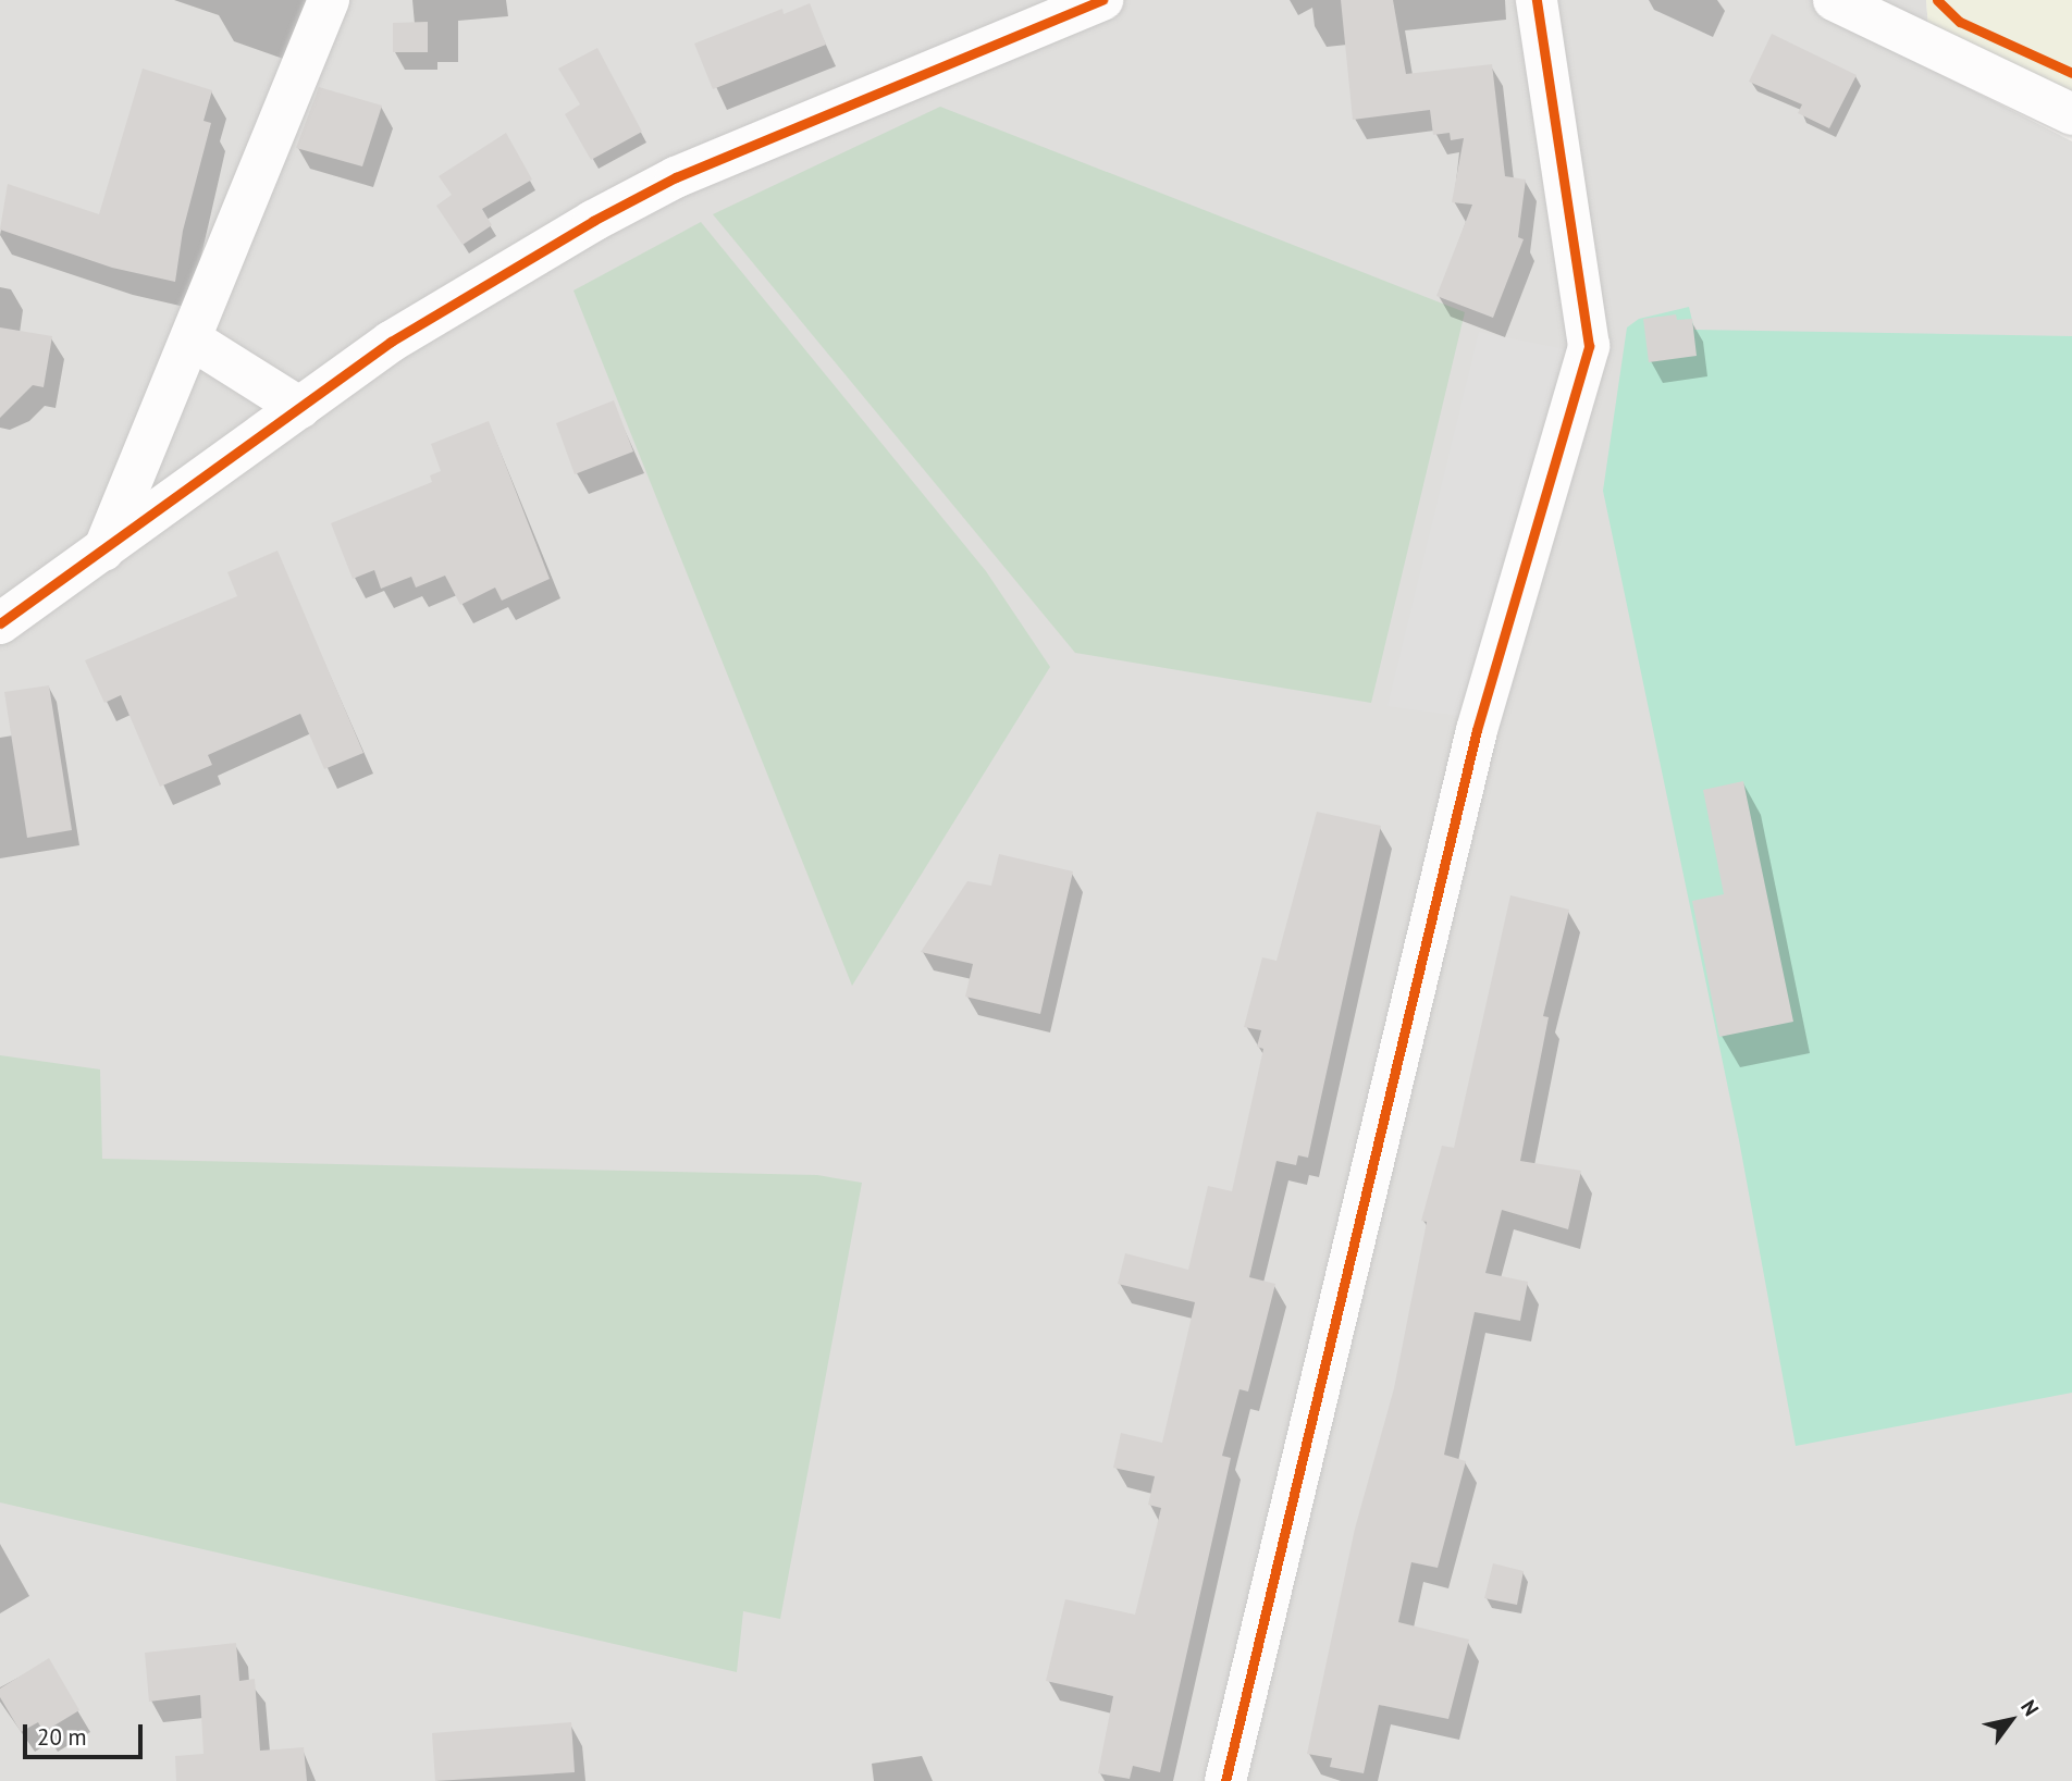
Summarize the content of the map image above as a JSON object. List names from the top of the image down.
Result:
{
  "scale_bar": "20 m",
  "north": "top right"
}
